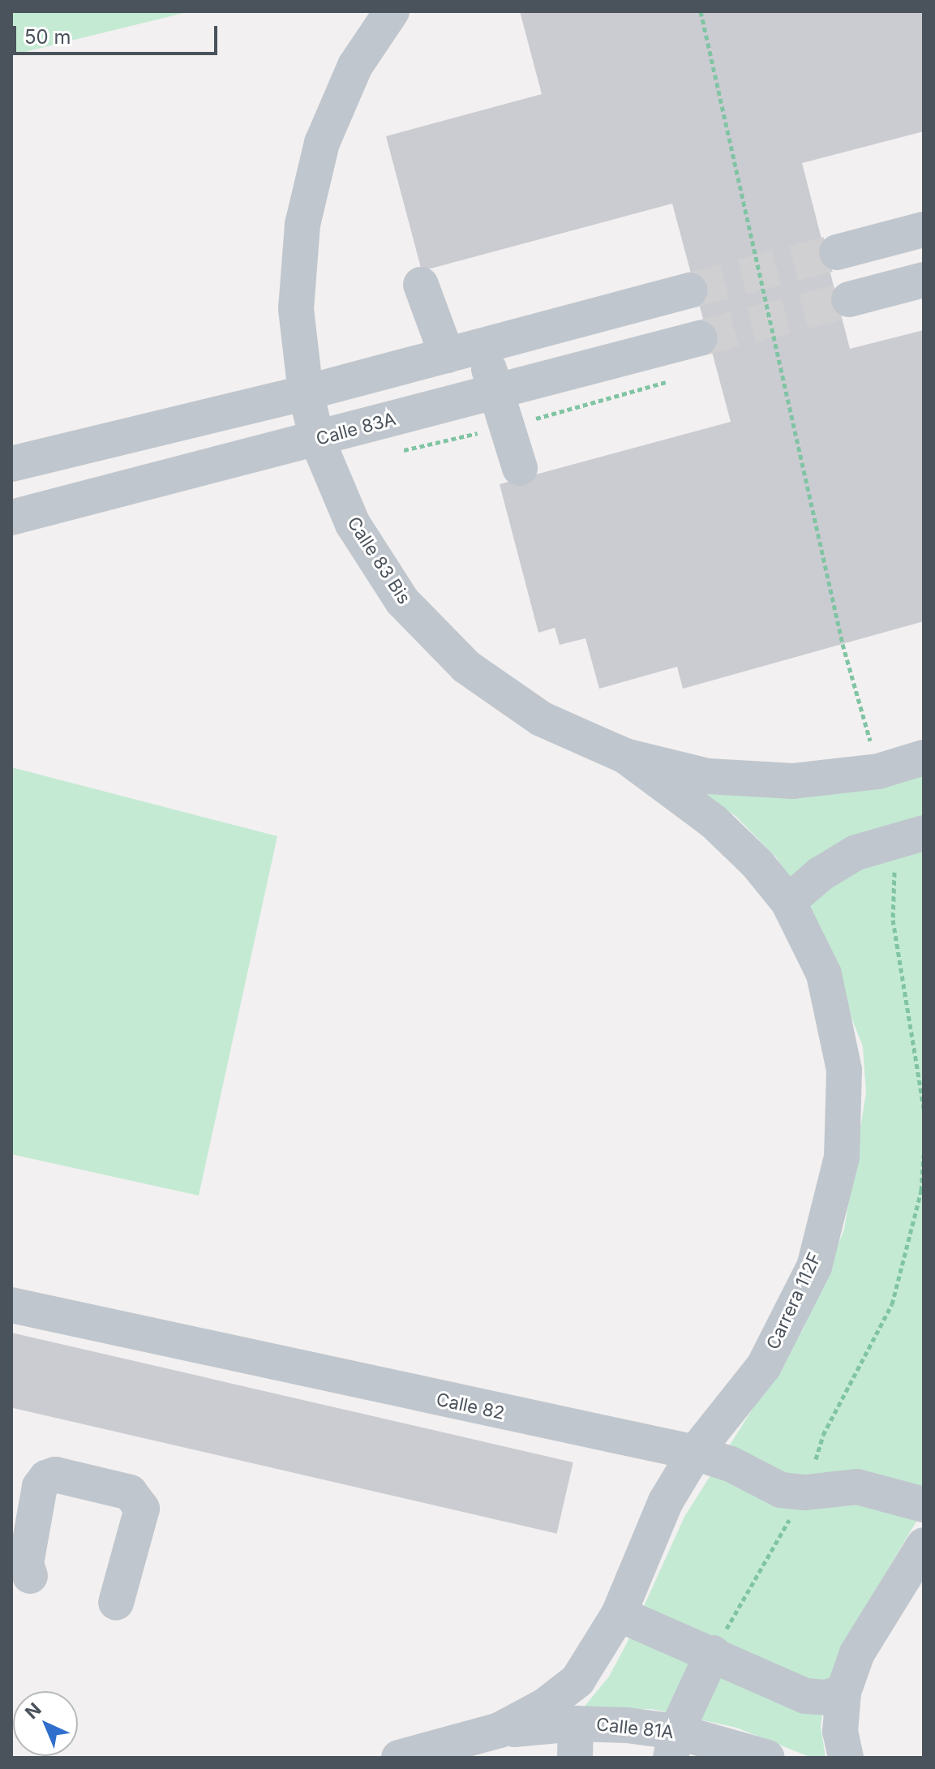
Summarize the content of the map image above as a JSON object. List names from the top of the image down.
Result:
{
  "streets": {
    "street": [
      "Calle 83A",
      "Calle 83 Bis",
      "Carrera 112F",
      "Calle 82",
      "Calle 81A"
    ]
  },
  "crossings": [
    ["Calle 83A", "Calle 83 Bis"],
    ["Calle 83 Bis", "Carrera 112F"],
    ["Carrera 112F", "Calle 82"],
    ["Carrera 112F", "Calle 81A"]
  ],
  "scale_bar": "50 m",
  "north": "top left"
}
